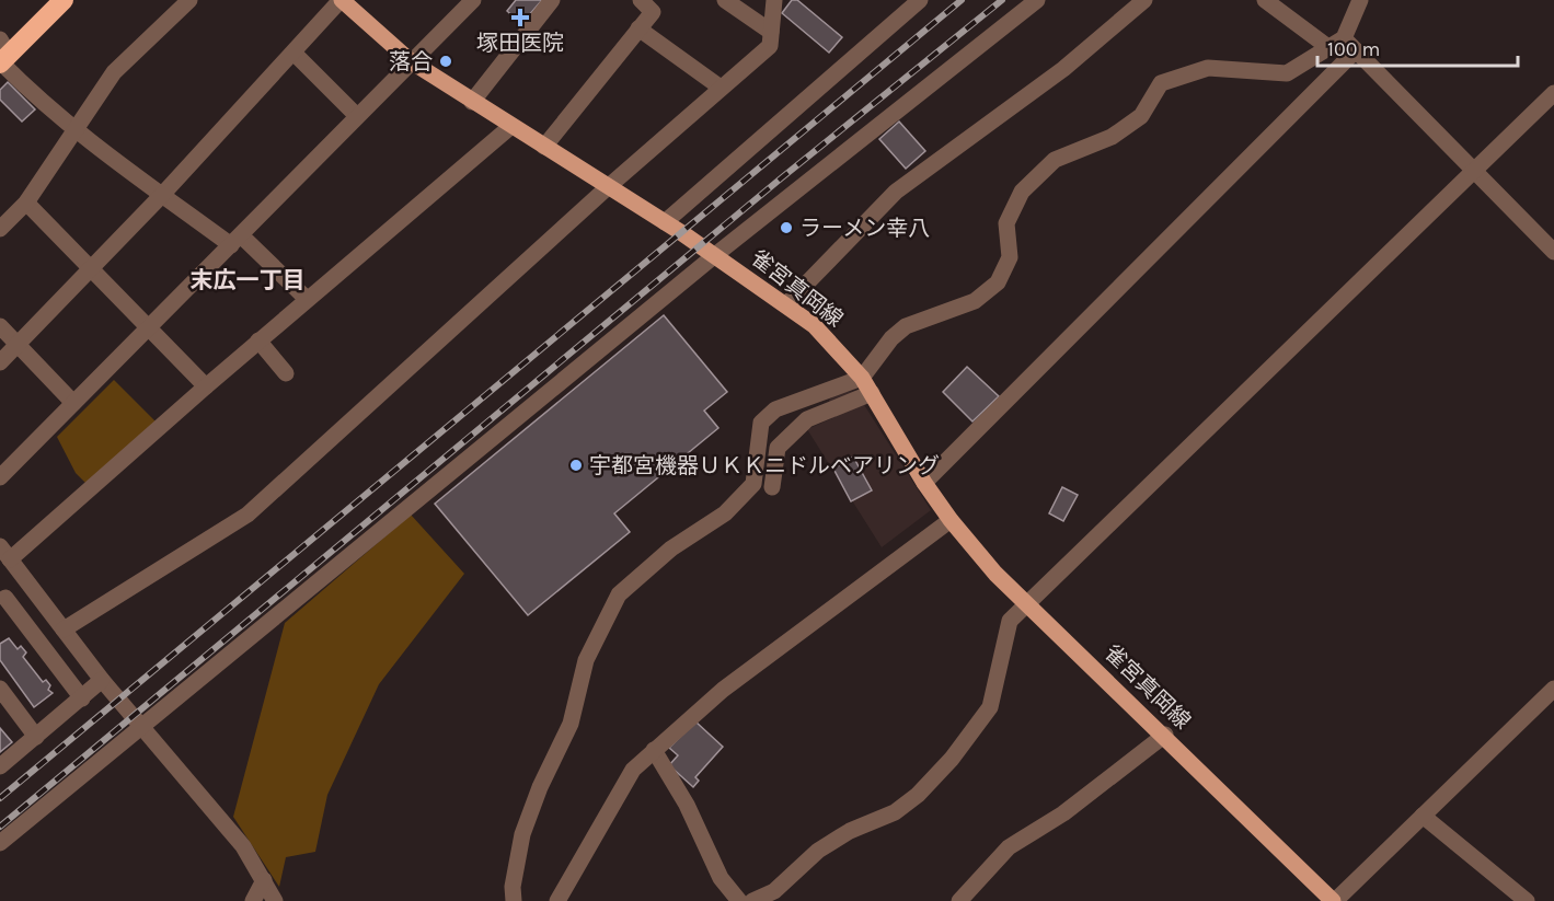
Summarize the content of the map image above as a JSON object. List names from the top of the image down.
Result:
{
  "streets": {
    "main road": ["雀宮真岡線"]
  },
  "districts": ["末広一丁目"],
  "places": {
    "health": ["塚田医院"],
    "other": ["落合", "ラーメン幸八", "宇都宮機器ＵＫＫニドルベアリング"]
  },
  "scale_bar": "100 m"
}
